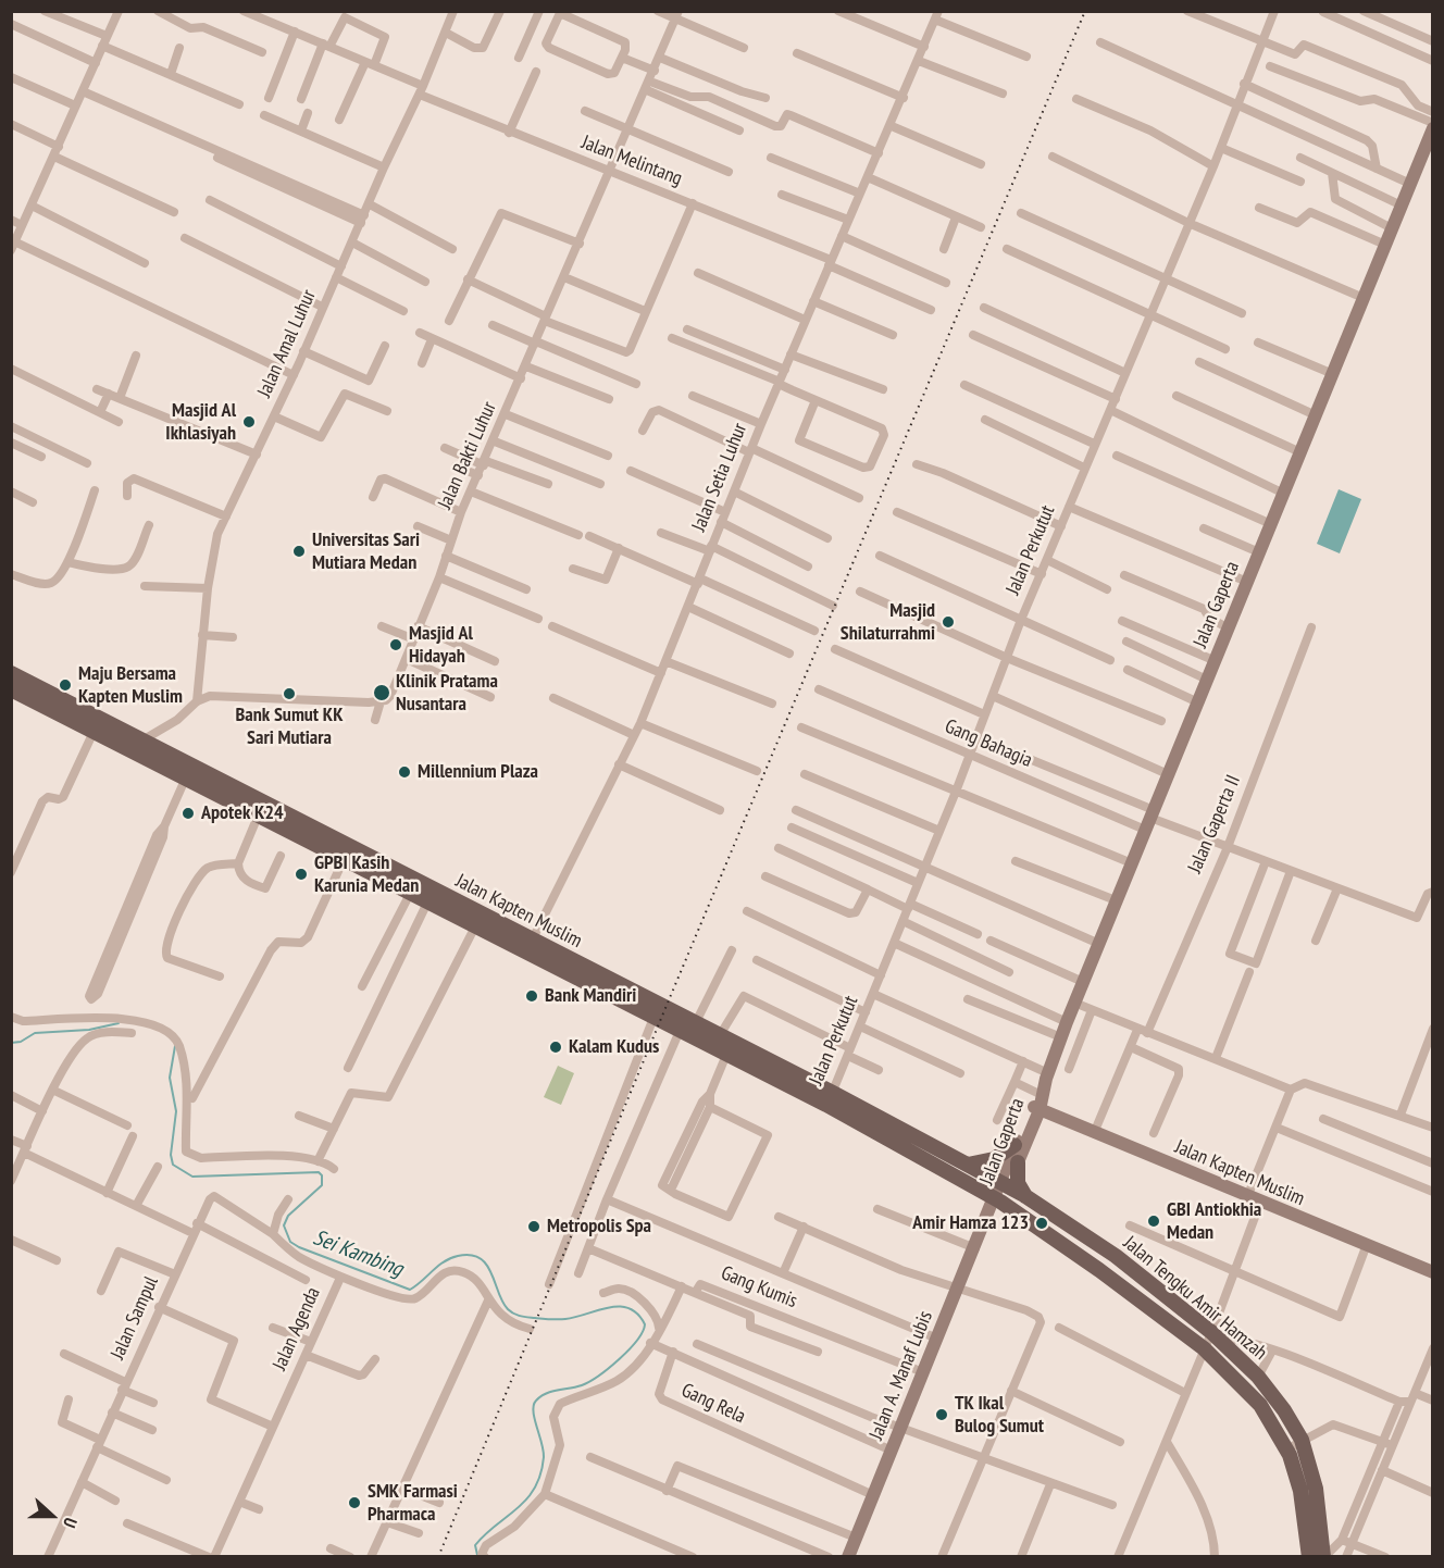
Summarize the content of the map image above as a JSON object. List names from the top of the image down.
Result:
{
  "streets": {
    "main road": ["Jalan Kapten Muslim", "Jalan Tengku Amir Hamzah"],
    "street": [
      "Jalan Melintang",
      "Jalan Amal Luhur",
      "Jalan Bakti Luhur",
      "Jalan Setia Luhur",
      "Jalan Perkutut",
      "Jalan Gaperta",
      "Gang Bahagia",
      "Jalan Gaperta II",
      "Gang Kumis",
      "Jalan Sampul",
      "Jalan Agenda",
      "Jalan A. Manaf Lubis",
      "Gang Rela"
    ]
  },
  "crossings": [
    ["Jalan Melintang", "Jalan Amal Luhur"],
    ["Jalan Melintang", "Jalan Bakti Luhur"],
    ["Jalan Melintang", "Jalan Setia Luhur"],
    ["Jalan Setia Luhur", "Jalan Kapten Muslim"],
    ["Jalan Perkutut", "Gang Bahagia"],
    ["Jalan Perkutut", "Jalan Kapten Muslim"],
    ["Jalan Gaperta", "Gang Bahagia"],
    ["Jalan Gaperta", "Jalan Kapten Muslim"],
    ["Jalan Gaperta", "Jalan Tengku Amir Hamzah"],
    ["Jalan Gaperta", "Jalan A. Manaf Lubis"],
    ["Jalan Gaperta II", "Jalan Kapten Muslim"],
    ["Jalan Kapten Muslim", "Jalan Tengku Amir Hamzah"],
    ["Jalan Kapten Muslim", "Jalan A. Manaf Lubis"],
    ["Gang Kumis", "Jalan A. Manaf Lubis"],
    ["Jalan Tengku Amir Hamzah", "Jalan A. Manaf Lubis"],
    ["Jalan A. Manaf Lubis", "Gang Rela"]
  ],
  "water": ["Sei Kambing"],
  "places": [
    "Masjid Al Ikhlasiyah",
    "Universitas Sari Mutiara Medan",
    "Masjid Shilaturrahmi",
    "Masjid Al Hidayah",
    "Maju Bersama Kapten Muslim",
    "Klinik Pratama Nusantara",
    "Bank Sumut KK Sari Mutiara",
    "Millennium Plaza",
    "Apotek K24",
    "GPBI Kasih Karunia Medan",
    "Bank Mandiri",
    "Kalam Kudus",
    "GBI Antiokhia Medan",
    "Amir Hamza 123",
    "Metropolis Spa",
    "TK Ikal Bulog Sumut",
    "SMK Farmasi Pharmaca"
  ],
  "north": "right"
}
